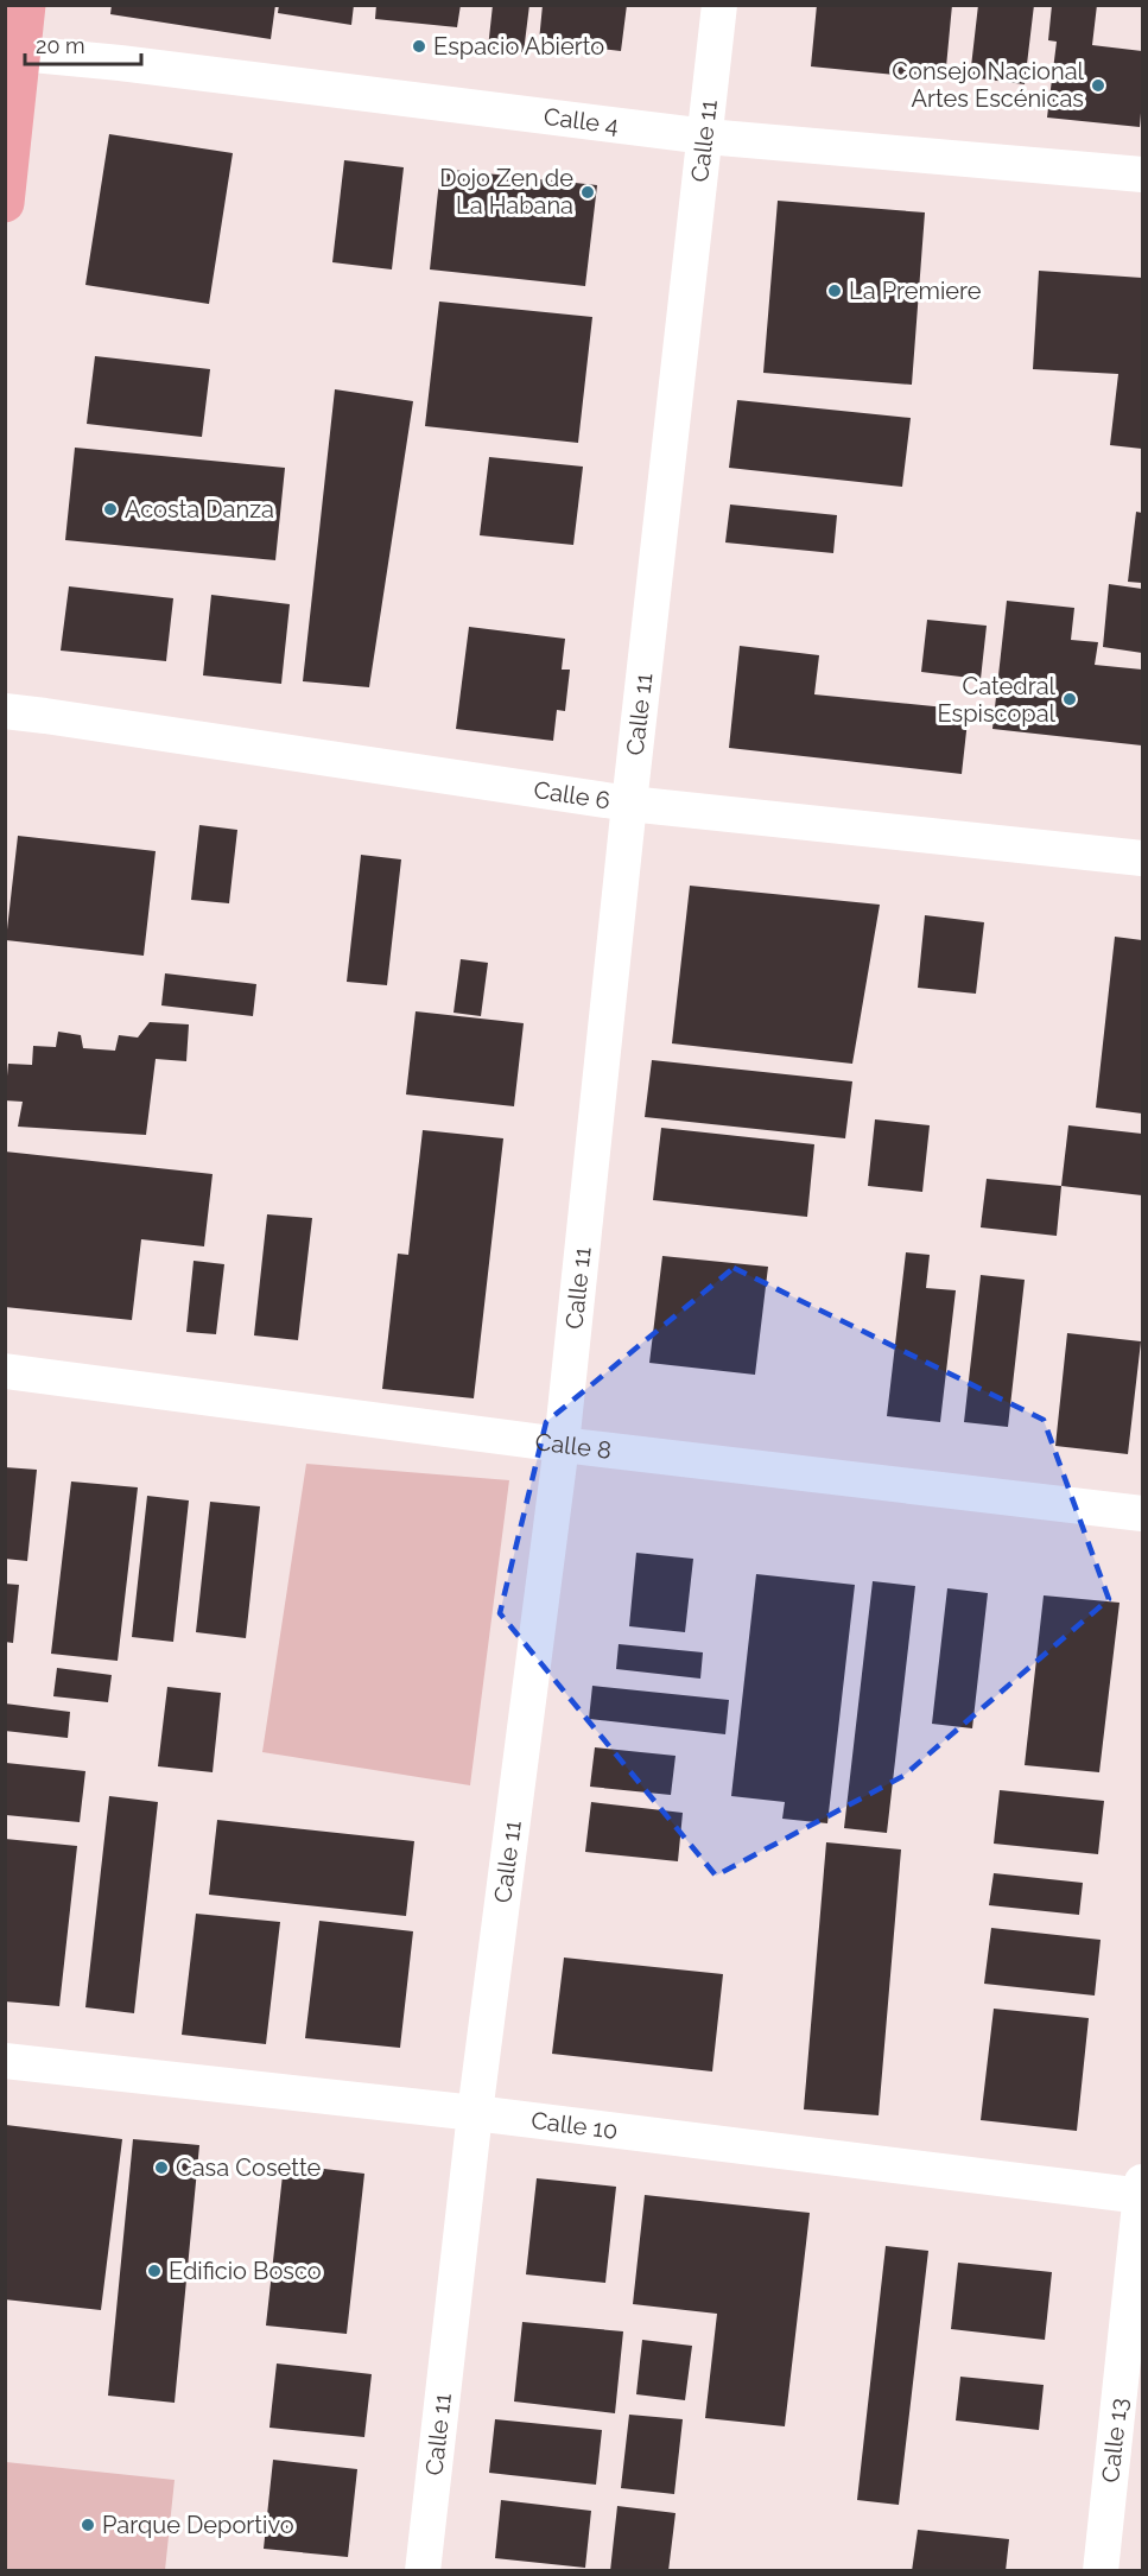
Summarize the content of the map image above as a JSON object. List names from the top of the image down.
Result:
{
  "streets": {
    "street": [
      "Calle 4",
      "Calle 11",
      "Calle 6",
      "Calle 8",
      "Calle 10",
      "Calle 13"
    ]
  },
  "crossings": [
    ["Calle 4", "Calle 11"],
    ["Calle 11", "Calle 6"],
    ["Calle 11", "Calle 8"],
    ["Calle 11", "Calle 10"],
    ["Calle 10", "Calle 13"]
  ],
  "places": [
    "Espacio Abierto",
    "Consejo Nacional Artes Escénicas",
    "Dojo Zen de La Habana",
    "La Premiere",
    "Acosta Danza",
    "Catedral Espiscopal",
    "Casa Cosette",
    "Edificio Bosco",
    "Parque Deportivo"
  ],
  "scale_bar": "20 m"
}
